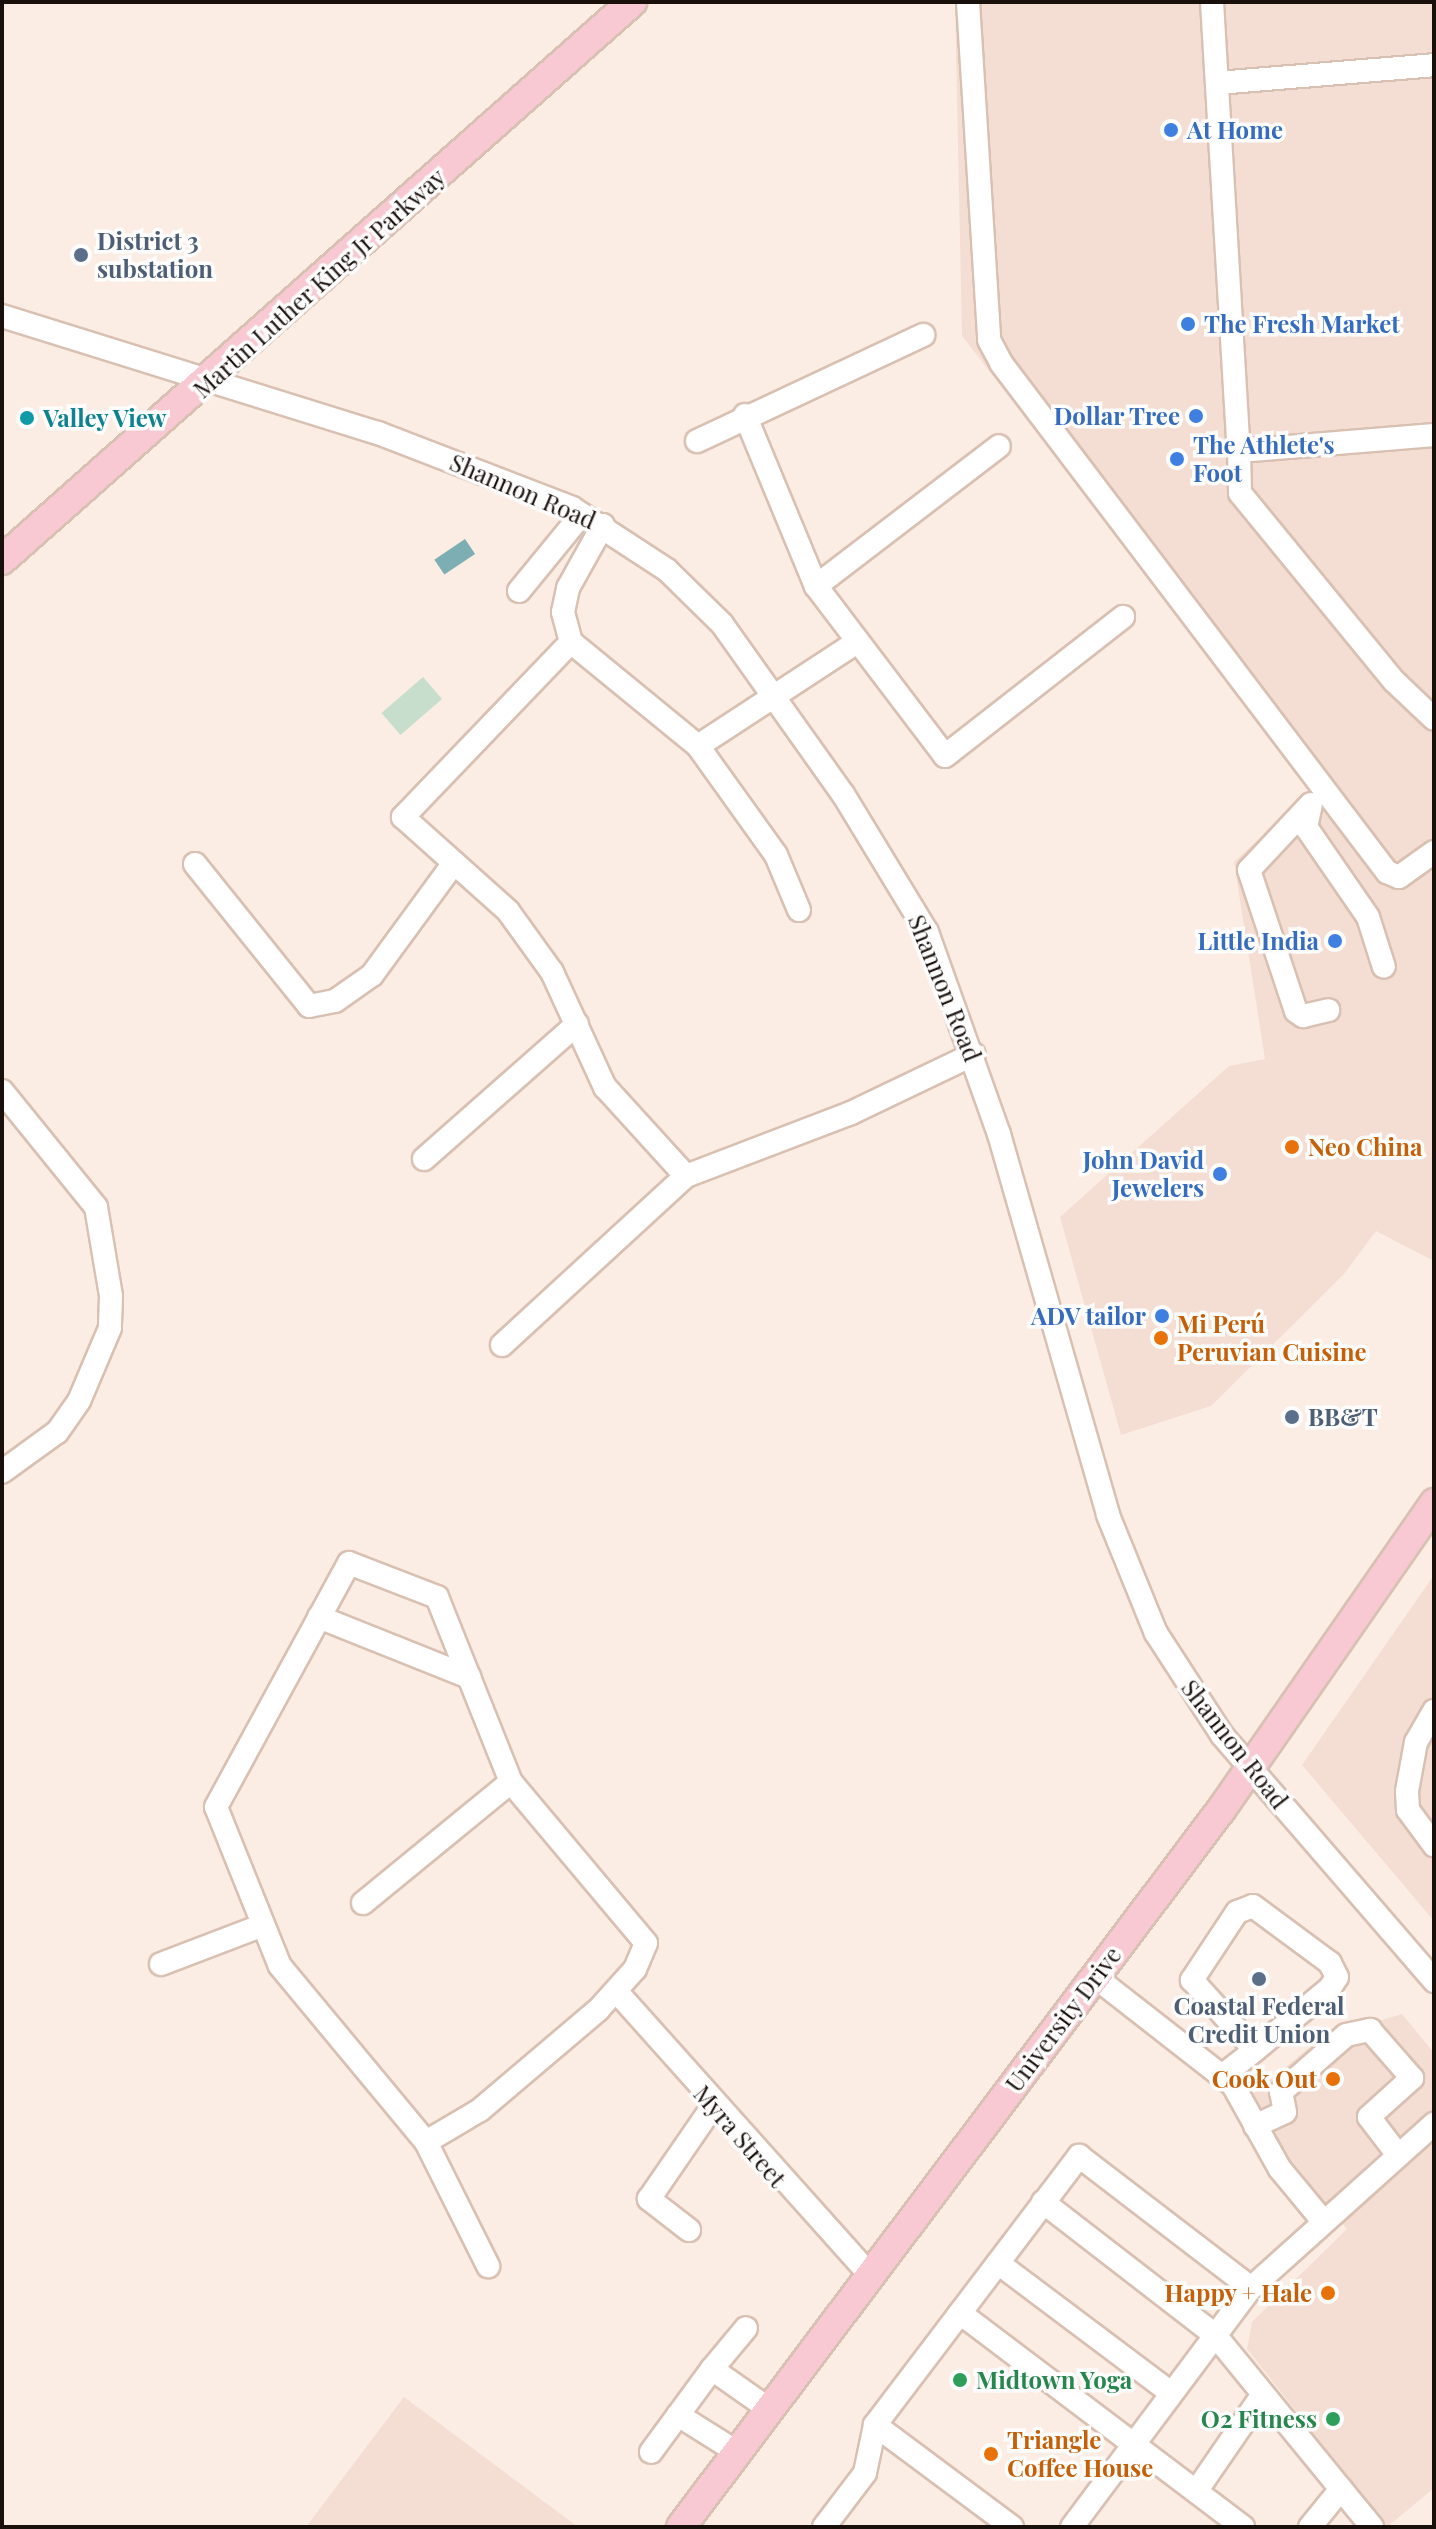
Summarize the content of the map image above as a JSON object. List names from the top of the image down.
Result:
{
  "streets": {
    "main road": ["Martin Luther King Jr Parkway", "University Drive"],
    "street": ["Shannon Road", "Myra Street"]
  },
  "crossings": [
    ["Martin Luther King Jr Parkway", "Shannon Road"],
    ["Shannon Road", "University Drive"],
    ["University Drive", "Myra Street"]
  ],
  "places": [
    "At Home",
    "District 3 substation",
    "The Fresh Market",
    "Dollar Tree",
    "Valley View",
    "The Athlete's Foot",
    "Little India",
    "Neo China",
    "John David Jewelers",
    "ADV tailor",
    "Mi Perú Peruvian Cuisine",
    "BB&T",
    "Coastal Federal Credit Union",
    "Cook Out",
    "Happy + Hale",
    "Midtown Yoga",
    "O2 Fitness",
    "Triangle Coffee House"
  ]
}
